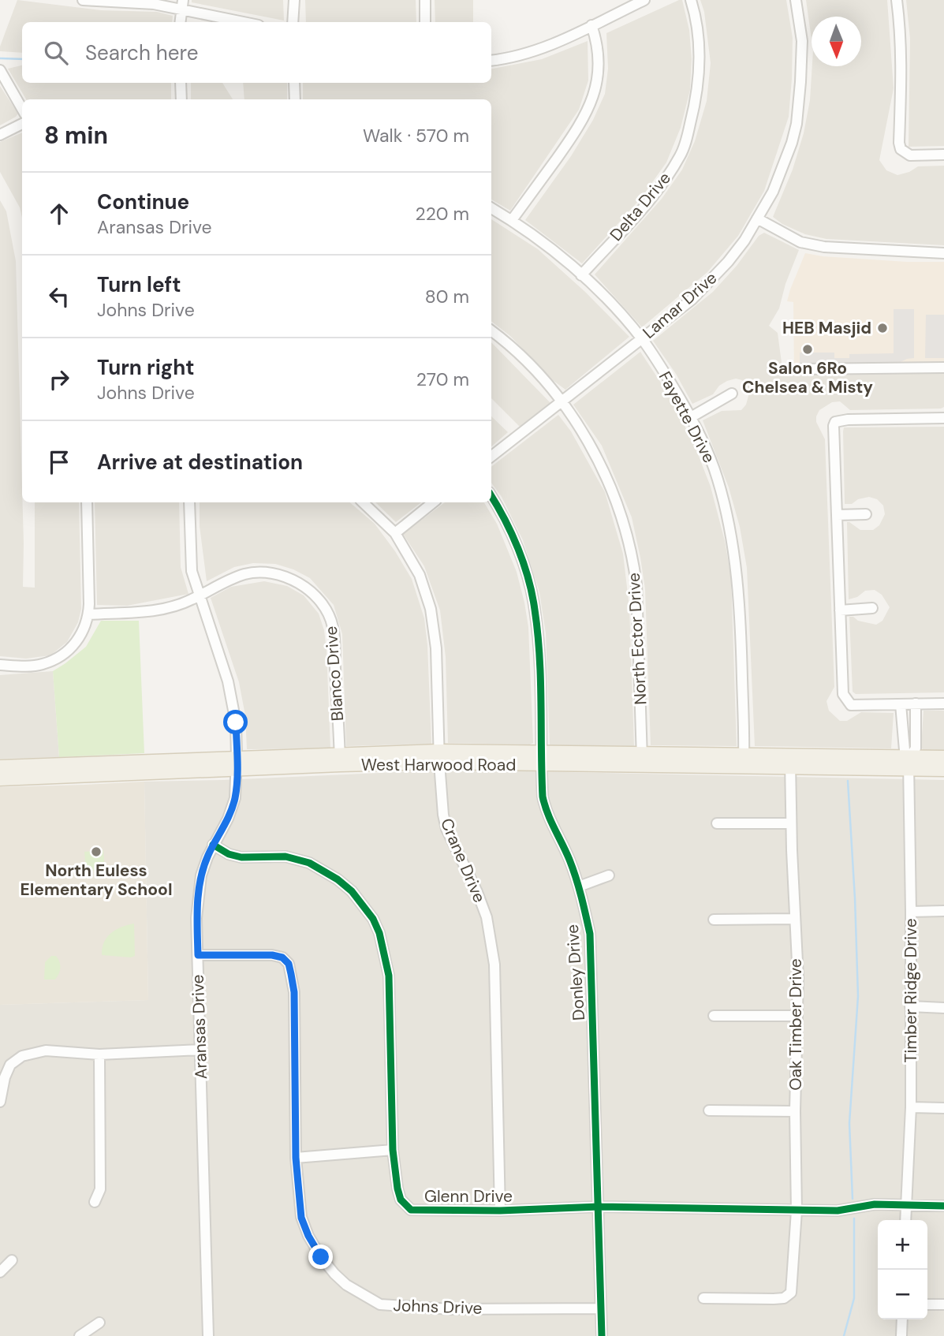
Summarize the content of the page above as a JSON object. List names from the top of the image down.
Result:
{
  "streets": {
    "main road": ["West Harwood Road"],
    "street": [
      "Delta Drive",
      "Lamar Drive",
      "Fayette Drive",
      "North Ector Drive",
      "Blanco Drive",
      "Crane Drive",
      "Donley Drive",
      "Timber Ridge Drive",
      "Oak Timber Drive",
      "Aransas Drive",
      "Glenn Drive",
      "Johns Drive"
    ]
  },
  "crossings": [
    ["Delta Drive", "Fayette Drive"],
    ["Lamar Drive", "Fayette Drive"],
    ["Lamar Drive", "North Ector Drive"],
    ["Fayette Drive", "West Harwood Road"],
    ["North Ector Drive", "West Harwood Road"],
    ["Blanco Drive", "West Harwood Road"],
    ["Blanco Drive", "Aransas Drive"],
    ["West Harwood Road", "Crane Drive"],
    ["West Harwood Road", "Donley Drive"],
    ["West Harwood Road", "Timber Ridge Drive"],
    ["West Harwood Road", "Oak Timber Drive"],
    ["West Harwood Road", "Aransas Drive"],
    ["Crane Drive", "Glenn Drive"],
    ["Donley Drive", "Glenn Drive"],
    ["Donley Drive", "Johns Drive"],
    ["Timber Ridge Drive", "Glenn Drive"],
    ["Oak Timber Drive", "Glenn Drive"],
    ["Aransas Drive", "Glenn Drive"],
    ["Aransas Drive", "Johns Drive"]
  ],
  "places": ["HEB Masjid", "Salon 6Ro Chelsea & Misty", "North Euless Elementary School"],
  "north": "bottom",
  "page": {
    "search": "Search here",
    "heading": ["8 min", "Walk · 570 m"],
    "list": [
      ["Continue", "Aransas Drive", "220 m"],
      ["Turn left", "Johns Drive", "80 m"],
      ["Turn right", "Johns Drive", "270 m"],
      "Arrive at destination"
    ],
    "map_buttons": ["+", "−"]
  }
}
